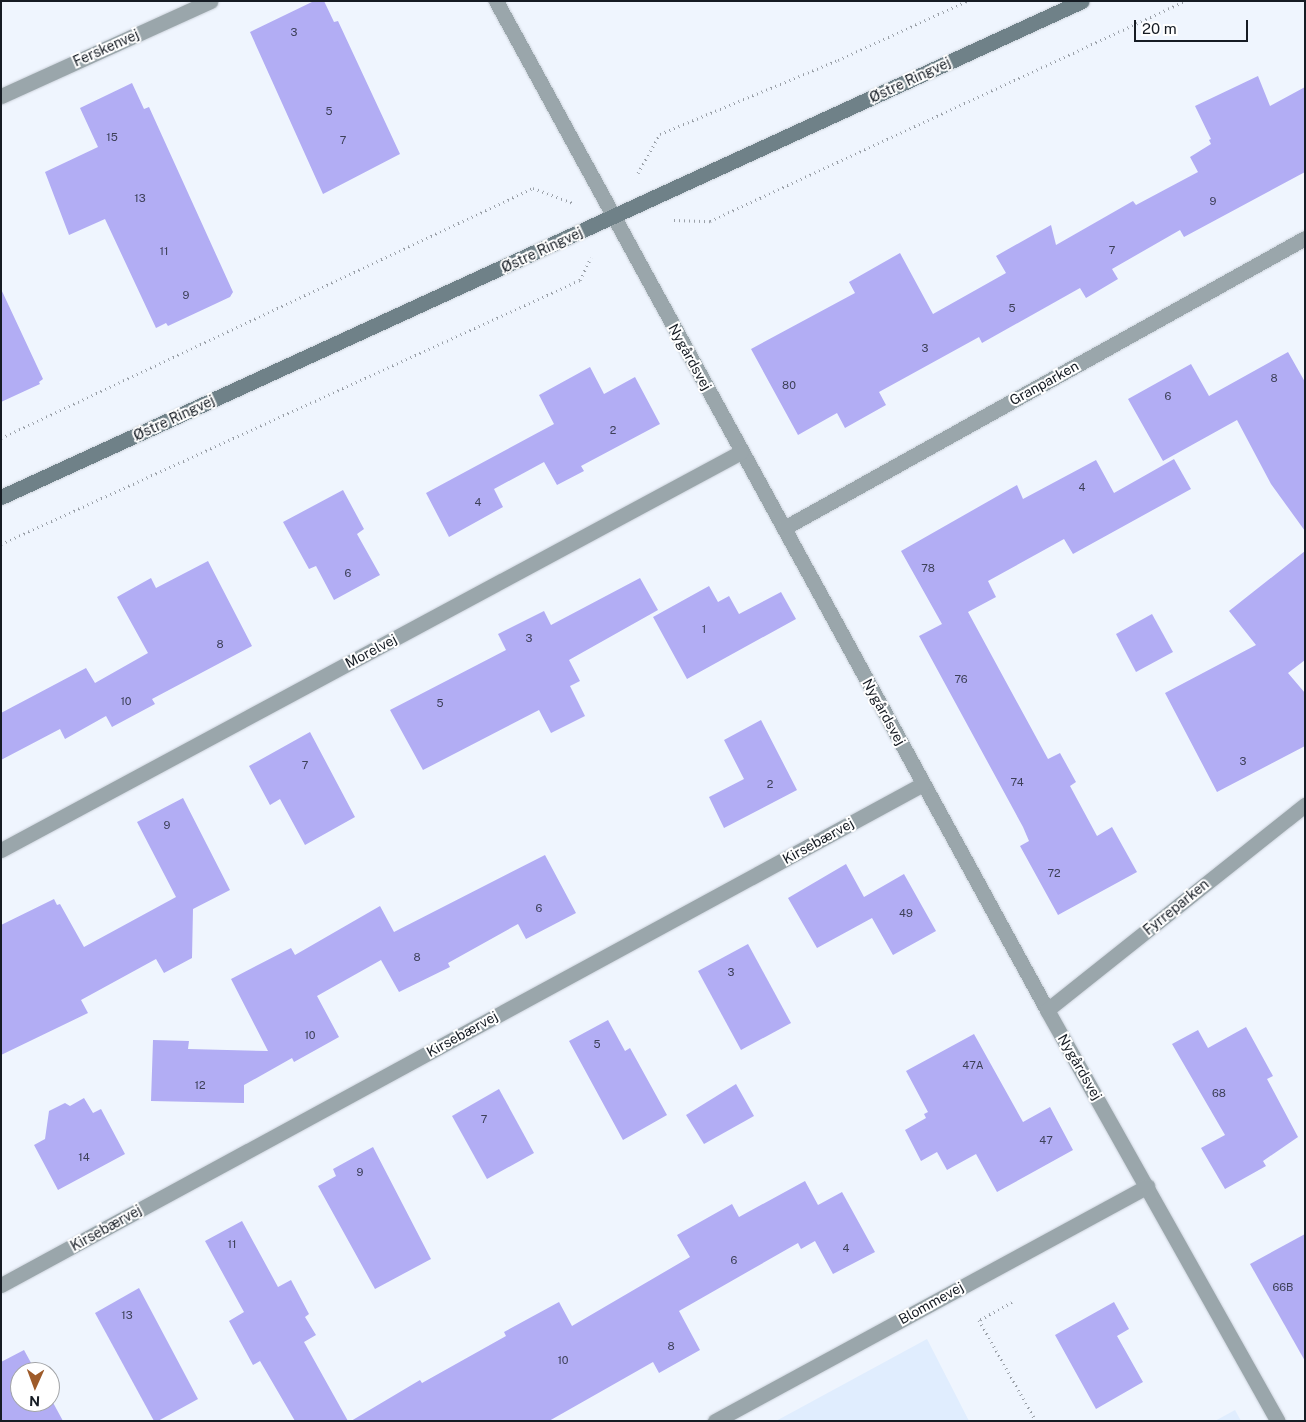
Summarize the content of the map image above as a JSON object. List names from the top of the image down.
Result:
{
  "streets": {
    "street": [
      "Ferskenvej",
      "Østre Ringvej",
      "Nygårdsvej",
      "Granparken",
      "Morelvej",
      "Kirsebærvej",
      "Fyrreparken",
      "Blommevej"
    ]
  },
  "crossings": [
    ["Østre Ringvej", "Nygårdsvej"],
    ["Nygårdsvej", "Granparken"],
    ["Nygårdsvej", "Morelvej"],
    ["Nygårdsvej", "Kirsebærvej"],
    ["Nygårdsvej", "Fyrreparken"],
    ["Nygårdsvej", "Blommevej"]
  ],
  "house_numbers": [
    "3",
    "5",
    "15",
    "7",
    "13",
    "9",
    "7",
    "11",
    "9",
    "5",
    "3",
    "8",
    "80",
    "6",
    "2",
    "4",
    "4",
    "78",
    "6",
    "1",
    "3",
    "8",
    "76",
    "10",
    "5",
    "3",
    "7",
    "74",
    "2",
    "9",
    "72",
    "6",
    "49",
    "8",
    "3",
    "10",
    "5",
    "47A",
    "12",
    "68",
    "7",
    "47",
    "14",
    "9",
    "11",
    "4",
    "6",
    "66B",
    "13",
    "8",
    "10"
  ],
  "scale_bar": "20 m",
  "north": "bottom"
}
